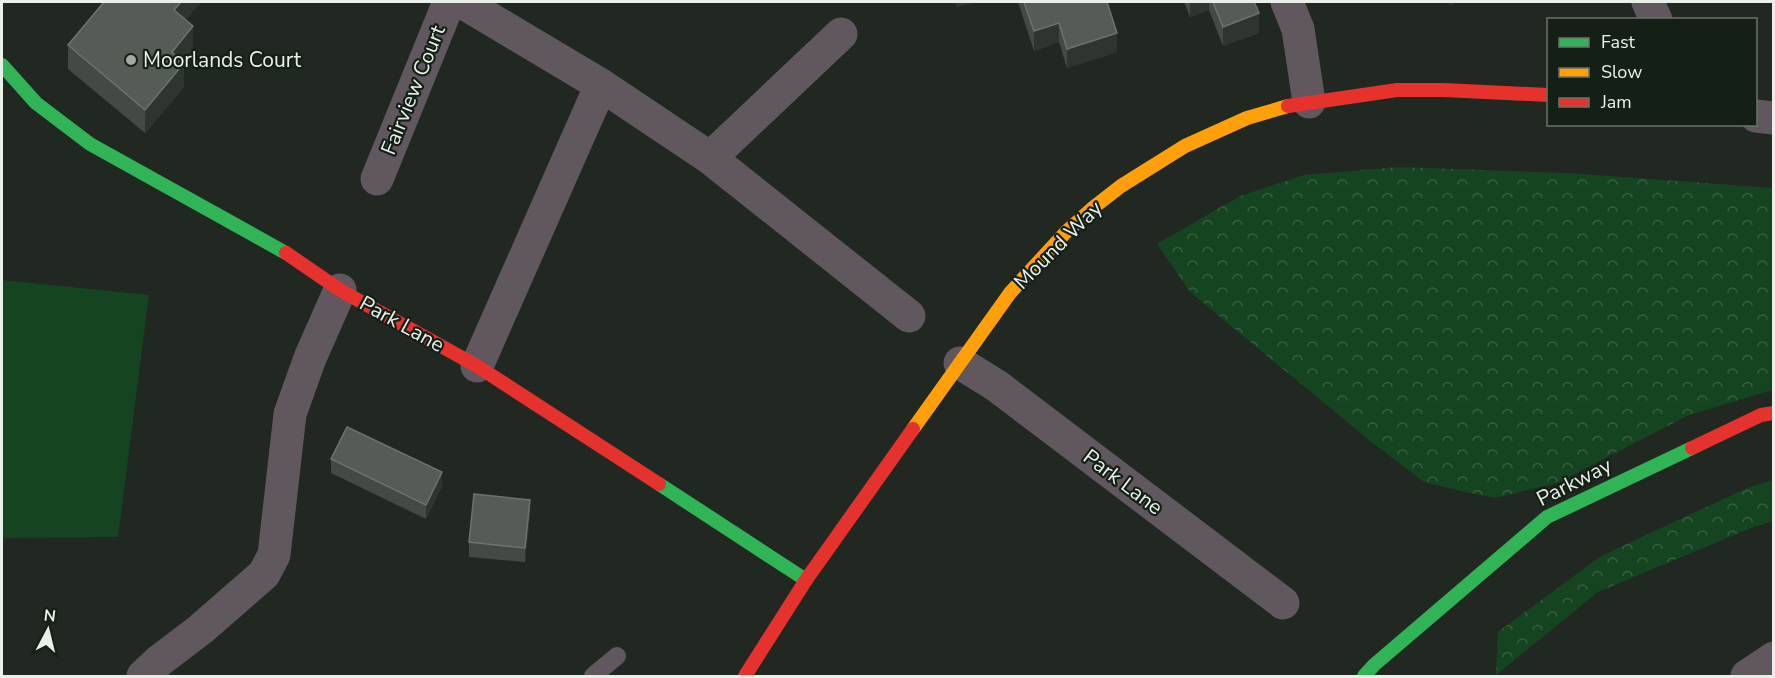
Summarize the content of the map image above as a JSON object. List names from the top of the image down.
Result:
{
  "streets": {
    "street": [
      "Fairview Court",
      "Mound Way",
      "Park Lane",
      "Parkway"
    ]
  },
  "crossings": [
    ["Mound Way", "Park Lane"]
  ],
  "places": ["Moorlands Court"],
  "legend": ["Fast", "Slow", "Jam"],
  "north": "top"
}
